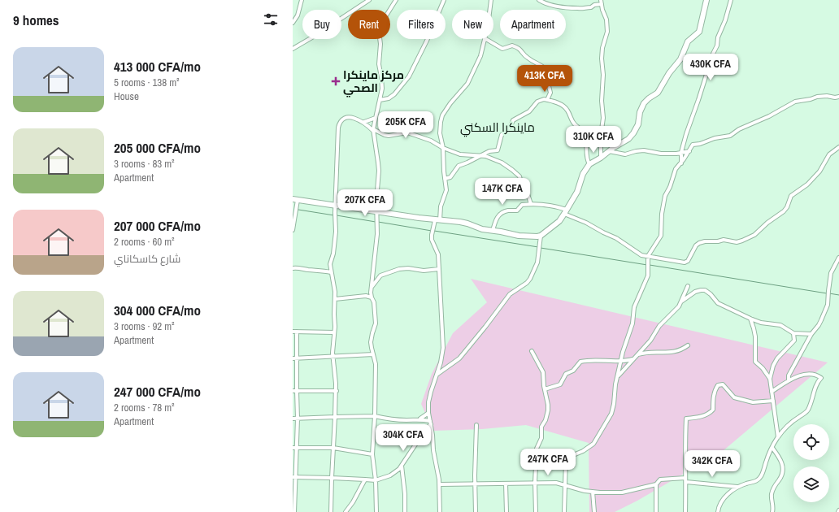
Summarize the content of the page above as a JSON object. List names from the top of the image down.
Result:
{
  "districts": ["ماينكرا السكني"],
  "places": {
    "health": ["مركز ماينكرا الصحي"]
  },
  "page": {
    "heading": "9 homes",
    "chip": [
      "Buy",
      "Rent",
      "Filters",
      "New",
      "Apartment"
    ],
    "list": [
      {
        "name": "413 000 CFA/mo",
        "note": "5 rooms · 138 m² · House"
      },
      {
        "name": "205 000 CFA/mo",
        "note": "3 rooms · 83 m² · Apartment"
      },
      {
        "name": "207 000 CFA/mo",
        "note": "2 rooms · 60 m² · شارع كاسكاناي"
      },
      {
        "name": "304 000 CFA/mo",
        "note": "3 rooms · 92 m² · Apartment"
      },
      {
        "name": "247 000 CFA/mo",
        "note": "2 rooms · 78 m² · Apartment"
      }
    ],
    "price": [
      "430K CFA",
      "413K CFA",
      "205K CFA",
      "310K CFA",
      "147K CFA",
      "207K CFA",
      "304K CFA",
      "247K CFA",
      "342K CFA"
    ]
  }
}
